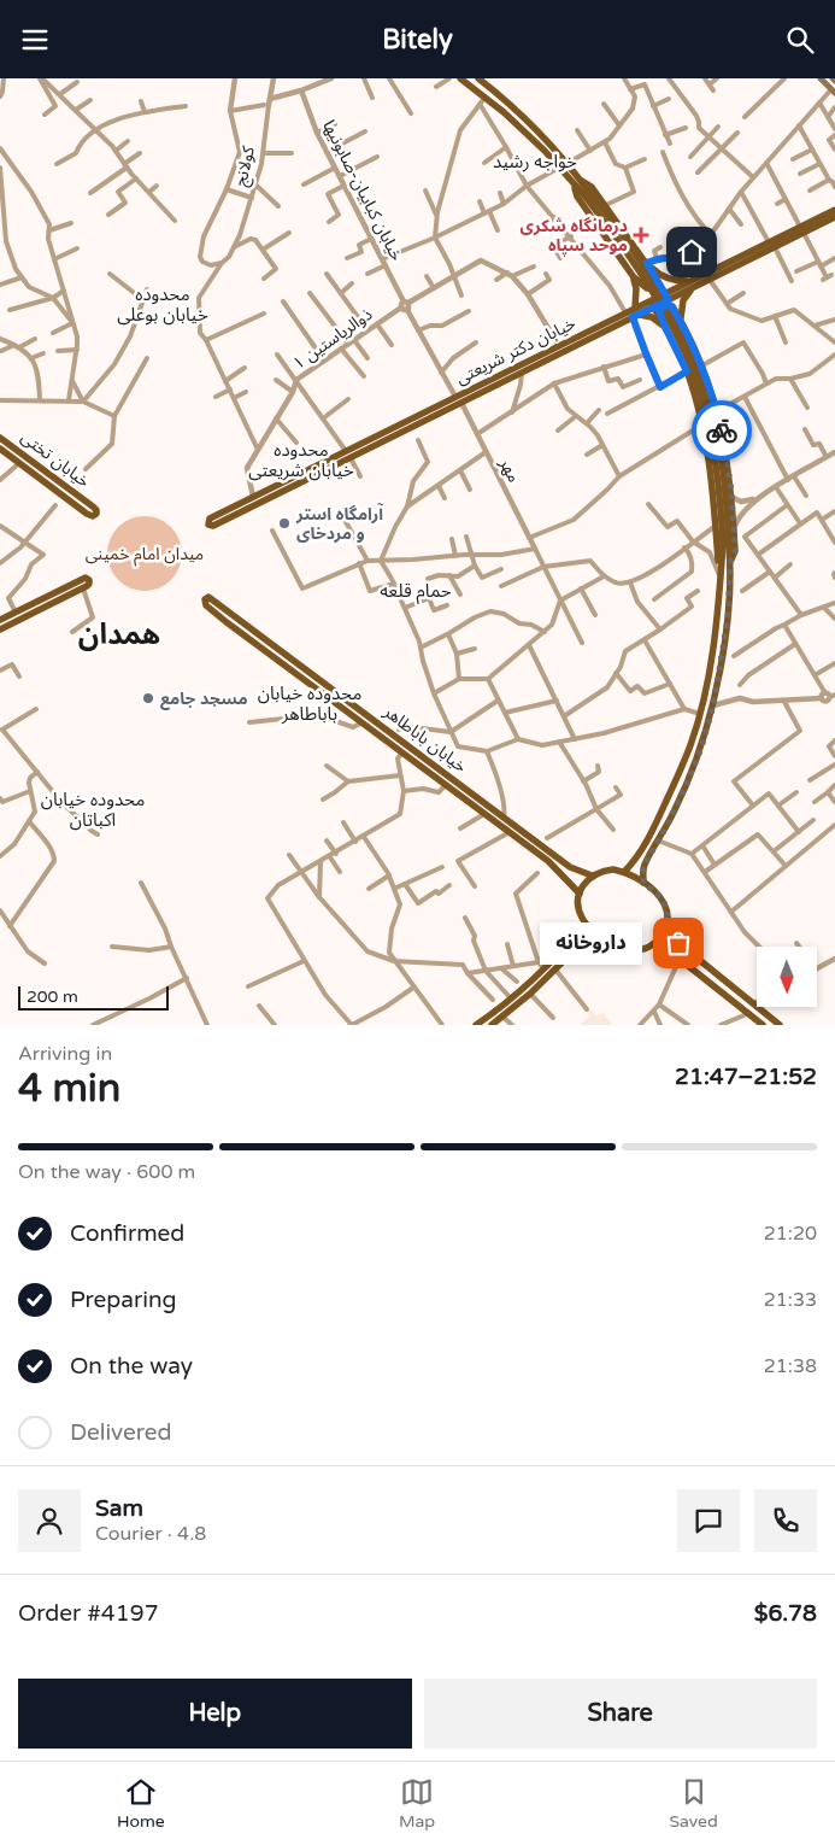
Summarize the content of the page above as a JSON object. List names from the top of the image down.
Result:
{
  "streets": {
    "main road": ["خیابان دکتر شریعتی", "خیابان تختی", "خیابان باباطاهر"],
    "street": [
      "کولانج",
      "خیابان کبابیان-صابونیها",
      "ذوالریاستین ۱",
      "مهر"
    ]
  },
  "crossings": [
    ["خیابان کبابیان-صابونیها", "ذوالریاستین ۱"],
    ["خیابان کبابیان-صابونیها", "خیابان دکتر شریعتی"],
    ["خیابان کبابیان-صابونیها", "مهر"],
    ["ذوالریاستین ۱", "خیابان دکتر شریعتی"],
    ["خیابان دکتر شریعتی", "مهر"]
  ],
  "districts": [
    "خواجه رشید",
    "محدوده خیابان بوعلی",
    "محدوده خیابان شریعتی",
    "حمام قلعه",
    "همدان",
    "محدوده خیابان باباطاهر",
    "محدوده خیابان اکباتان"
  ],
  "parks": ["میدان امام خمینی"],
  "places": {
    "health": ["درمانگاه شکری موحد سپاه"],
    "other": ["آرامگاه استر و مردخای", "مسجد جامع", "داروخانه"]
  },
  "scale_bar": "200 m",
  "north": "bottom",
  "page": {
    "header": "Bitely",
    "bubble": "داروخانه",
    "scale": "200 m",
    "heading": ["4 min", "Arriving in", "21:47–21:52"],
    "panel": [
      "Sam",
      "Courier · 4.8",
      "Order #4197",
      "$6.78"
    ],
    "bar": "On the way · 600 m",
    "list": [
      ["Confirmed", "21:20"],
      ["Preparing", "21:33"],
      ["On the way", "21:38"],
      "Delivered"
    ],
    "buttons": ["Help", "Share"],
    "tabs": ["Home", "Map", "Saved"]
  }
}
